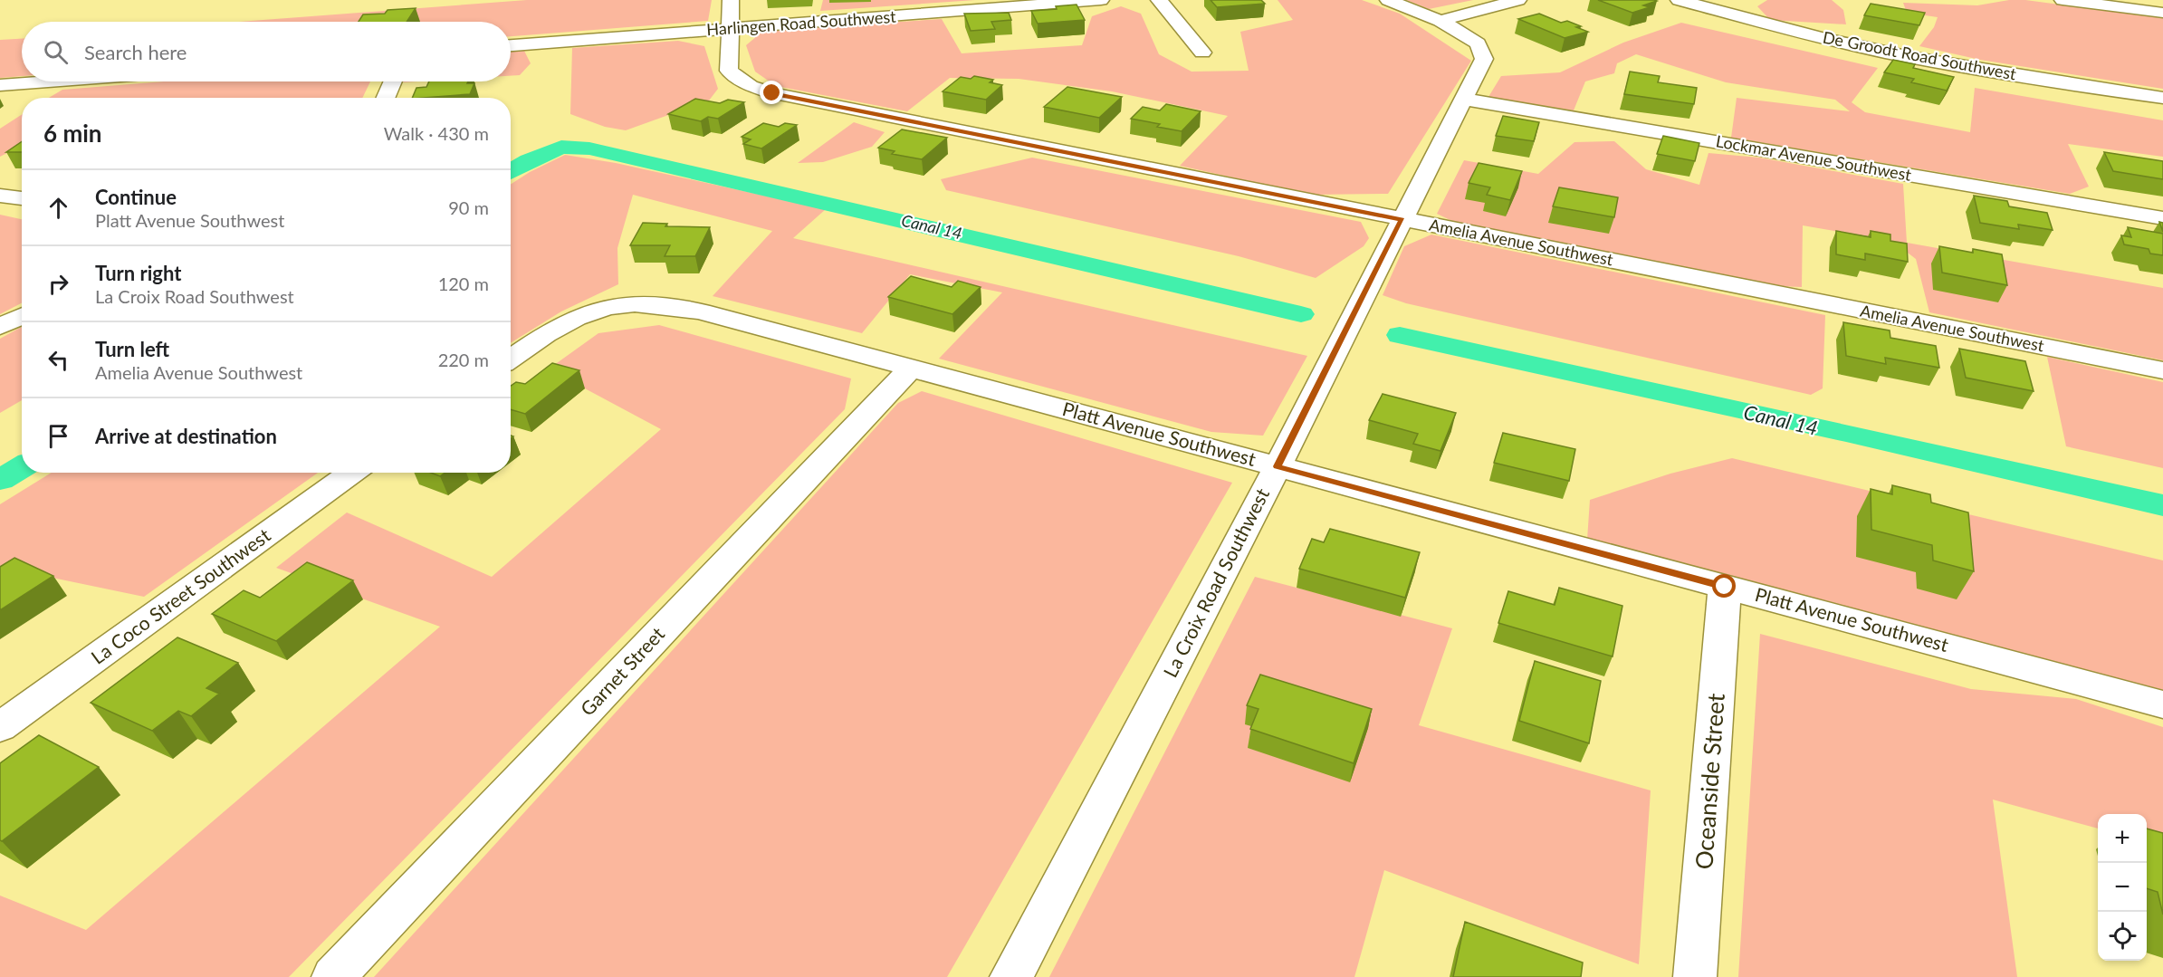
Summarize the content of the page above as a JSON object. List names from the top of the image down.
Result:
{
  "streets": {
    "street": [
      "Harlingen Road Southwest",
      "De Groodt Road Southwest",
      "Lockmar Avenue Southwest",
      "Amelia Avenue Southwest",
      "Platt Avenue Southwest",
      "La Croix Road Southwest",
      "La Coco Street Southwest",
      "Garnet Street",
      "Oceanside Street"
    ]
  },
  "crossings": [
    ["Harlingen Road Southwest", "Amelia Avenue Southwest"],
    ["Lockmar Avenue Southwest", "La Croix Road Southwest"],
    ["Amelia Avenue Southwest", "La Croix Road Southwest"],
    ["Platt Avenue Southwest", "La Croix Road Southwest"],
    ["Platt Avenue Southwest", "Garnet Street"],
    ["Platt Avenue Southwest", "Oceanside Street"]
  ],
  "water": ["Canal 14"],
  "page": {
    "search": "Search here",
    "heading": ["6 min", "Walk · 430 m"],
    "list": [
      ["Continue", "Platt Avenue Southwest", "90 m"],
      ["Turn right", "La Croix Road Southwest", "120 m"],
      ["Turn left", "Amelia Avenue Southwest", "220 m"],
      "Arrive at destination"
    ],
    "map_buttons": ["+", "−"]
  }
}
